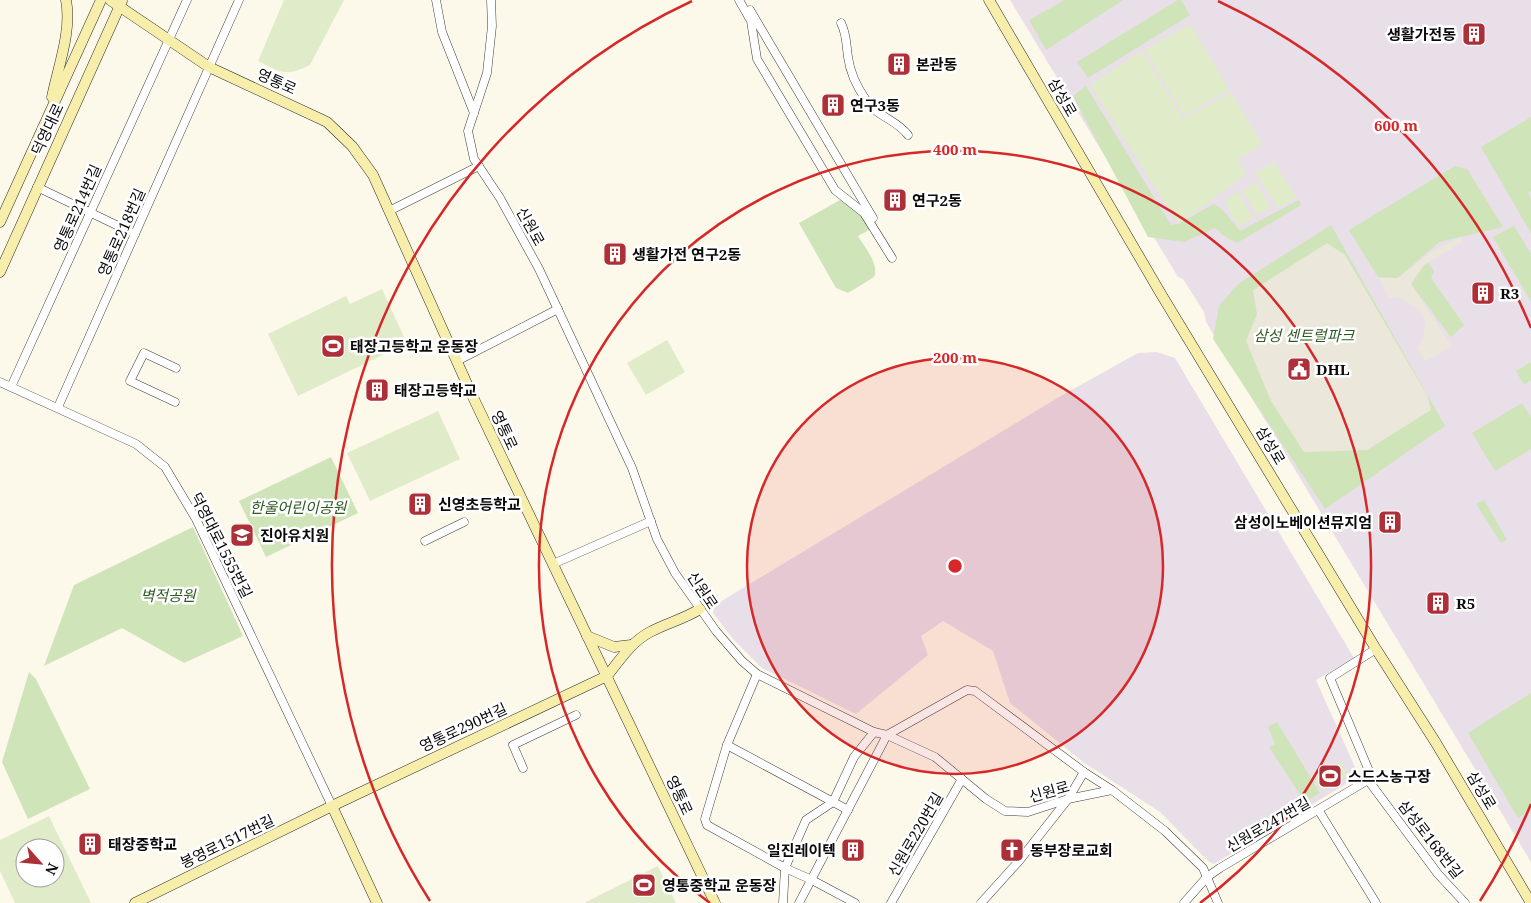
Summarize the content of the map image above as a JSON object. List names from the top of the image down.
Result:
{
  "streets": {
    "street": [
      "영통로",
      "삼성로",
      "덕영대로",
      "영통로214번길",
      "신원로",
      "영통로218번길",
      "덕영대로1555번길",
      "영통로290번길",
      "신원로247번길",
      "신원로220번길",
      "삼성로168번길",
      "봉영로1517번길"
    ]
  },
  "crossings": [
    ["영통로", "덕영대로"],
    ["영통로", "영통로214번길"],
    ["영통로", "영통로218번길"],
    ["영통로", "영통로290번길"],
    ["삼성로", "삼성로168번길"],
    ["영통로214번길", "덕영대로1555번길"],
    ["신원로", "신원로220번길"],
    ["영통로218번길", "덕영대로1555번길"],
    ["덕영대로1555번길", "영통로290번길"],
    ["덕영대로1555번길", "봉영로1517번길"],
    ["영통로290번길", "봉영로1517번길"],
    ["신원로247번길", "삼성로168번길"]
  ],
  "parks": ["삼성 센트럴파크", "한울어린이공원", "벽적공원"],
  "places": {
    "building": [
      "생활가전동",
      "본관동",
      "연구3동",
      "연구2동",
      "생활가전 연구2동",
      "R3",
      "태장고등학교",
      "신영초등학교",
      "삼성이노베이션뮤지엄",
      "R5",
      "태장중학교",
      "일진레이텍"
    ],
    "sports": ["태장고등학교 운동장", "스드스농구장", "영통중학교 운동장"],
    "public building": ["DHL"],
    "school or university": ["진아유치원"],
    "church": ["동부장로교회"]
  },
  "north": "bottom right",
  "rings": ["600 m", "400 m", "200 m"]
}
